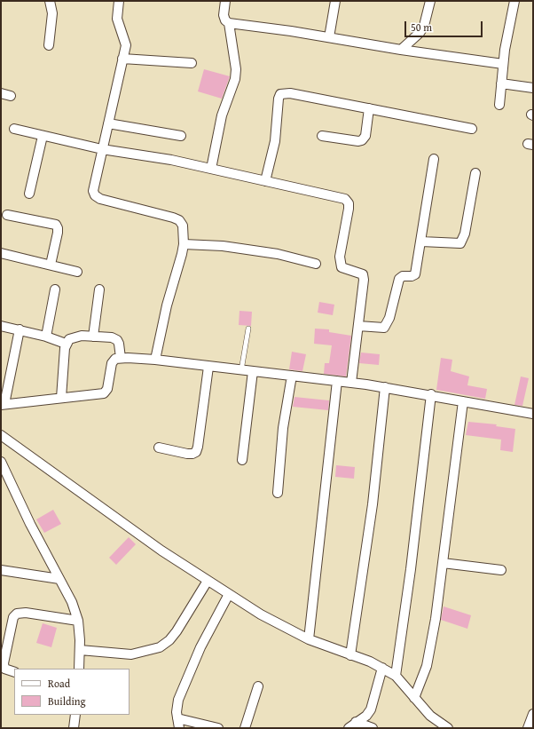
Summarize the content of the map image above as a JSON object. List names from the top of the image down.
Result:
{
  "legend": ["Road", "Building"],
  "scale_bar": "50 m"
}
